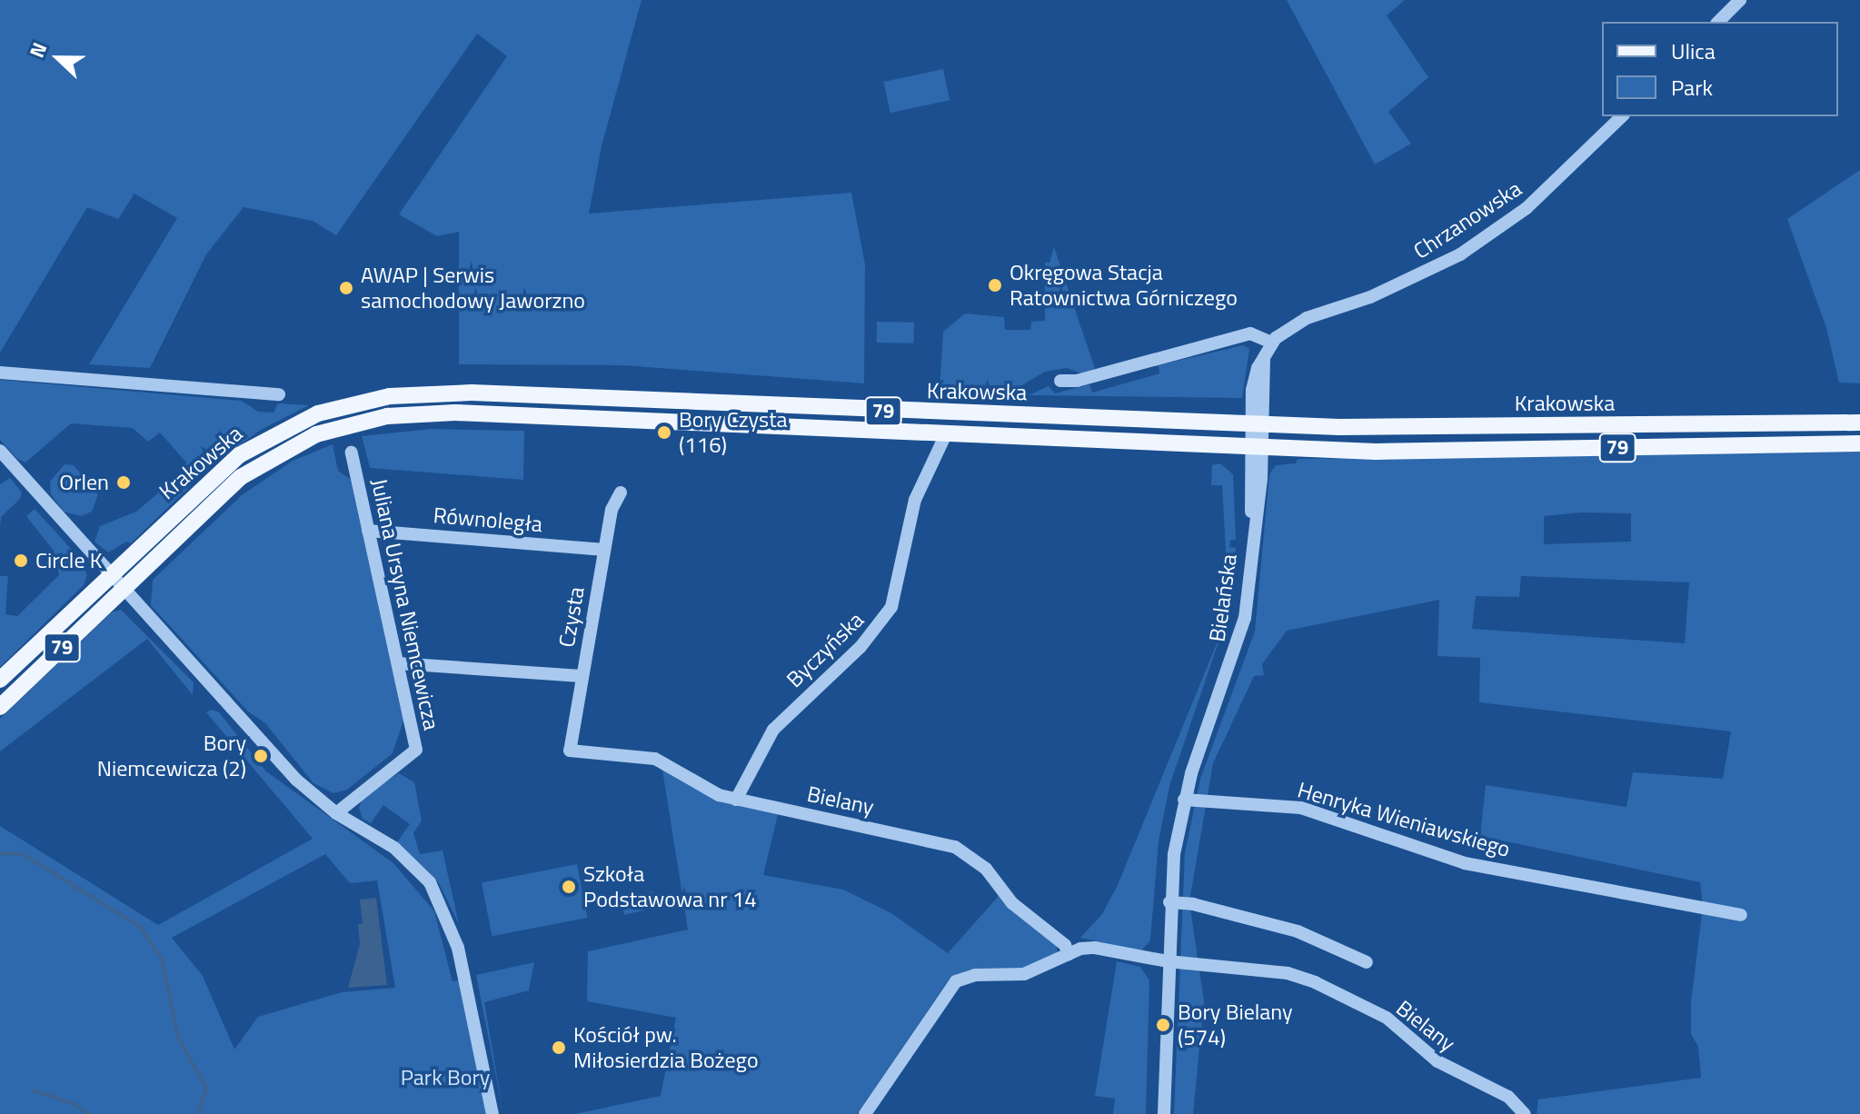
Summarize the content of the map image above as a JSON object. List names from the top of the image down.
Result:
{
  "streets": {
    "main road": ["Krakowska", "79"],
    "street": [
      "Chrzanowska",
      "Równoległa",
      "Bielańska",
      "Juliana Ursyna Niemcewicza",
      "Czysta",
      "Byczyńska",
      "Bielany",
      "Henryka Wieniawskiego"
    ]
  },
  "crossings": [
    ["Chrzanowska", "Krakowska"],
    ["Chrzanowska", "Bielańska"],
    ["Krakowska", "79"],
    ["Krakowska", "Bielańska"],
    ["Krakowska", "Byczyńska"],
    ["Równoległa", "Juliana Ursyna Niemcewicza"],
    ["Równoległa", "Czysta"],
    ["Bielańska", "Bielany"],
    ["Bielańska", "Henryka Wieniawskiego"],
    ["Czysta", "Bielany"],
    ["Byczyńska", "Bielany"]
  ],
  "parks": ["Park Bory"],
  "places": [
    "Okręgowa Stacja Ratownictwa Górniczego",
    "AWAP | Serwis samochodowy Jaworzno",
    "Bory Czysta (116)",
    "Orlen",
    "Circle K",
    "Bory Niemcewicza (2)",
    "Szkoła Podstawowa nr 14",
    "Bory Bielany (574)",
    "Kościół pw. Miłosierdzia Bożego"
  ],
  "legend": ["Ulica", "Park"],
  "north": "left"
}
